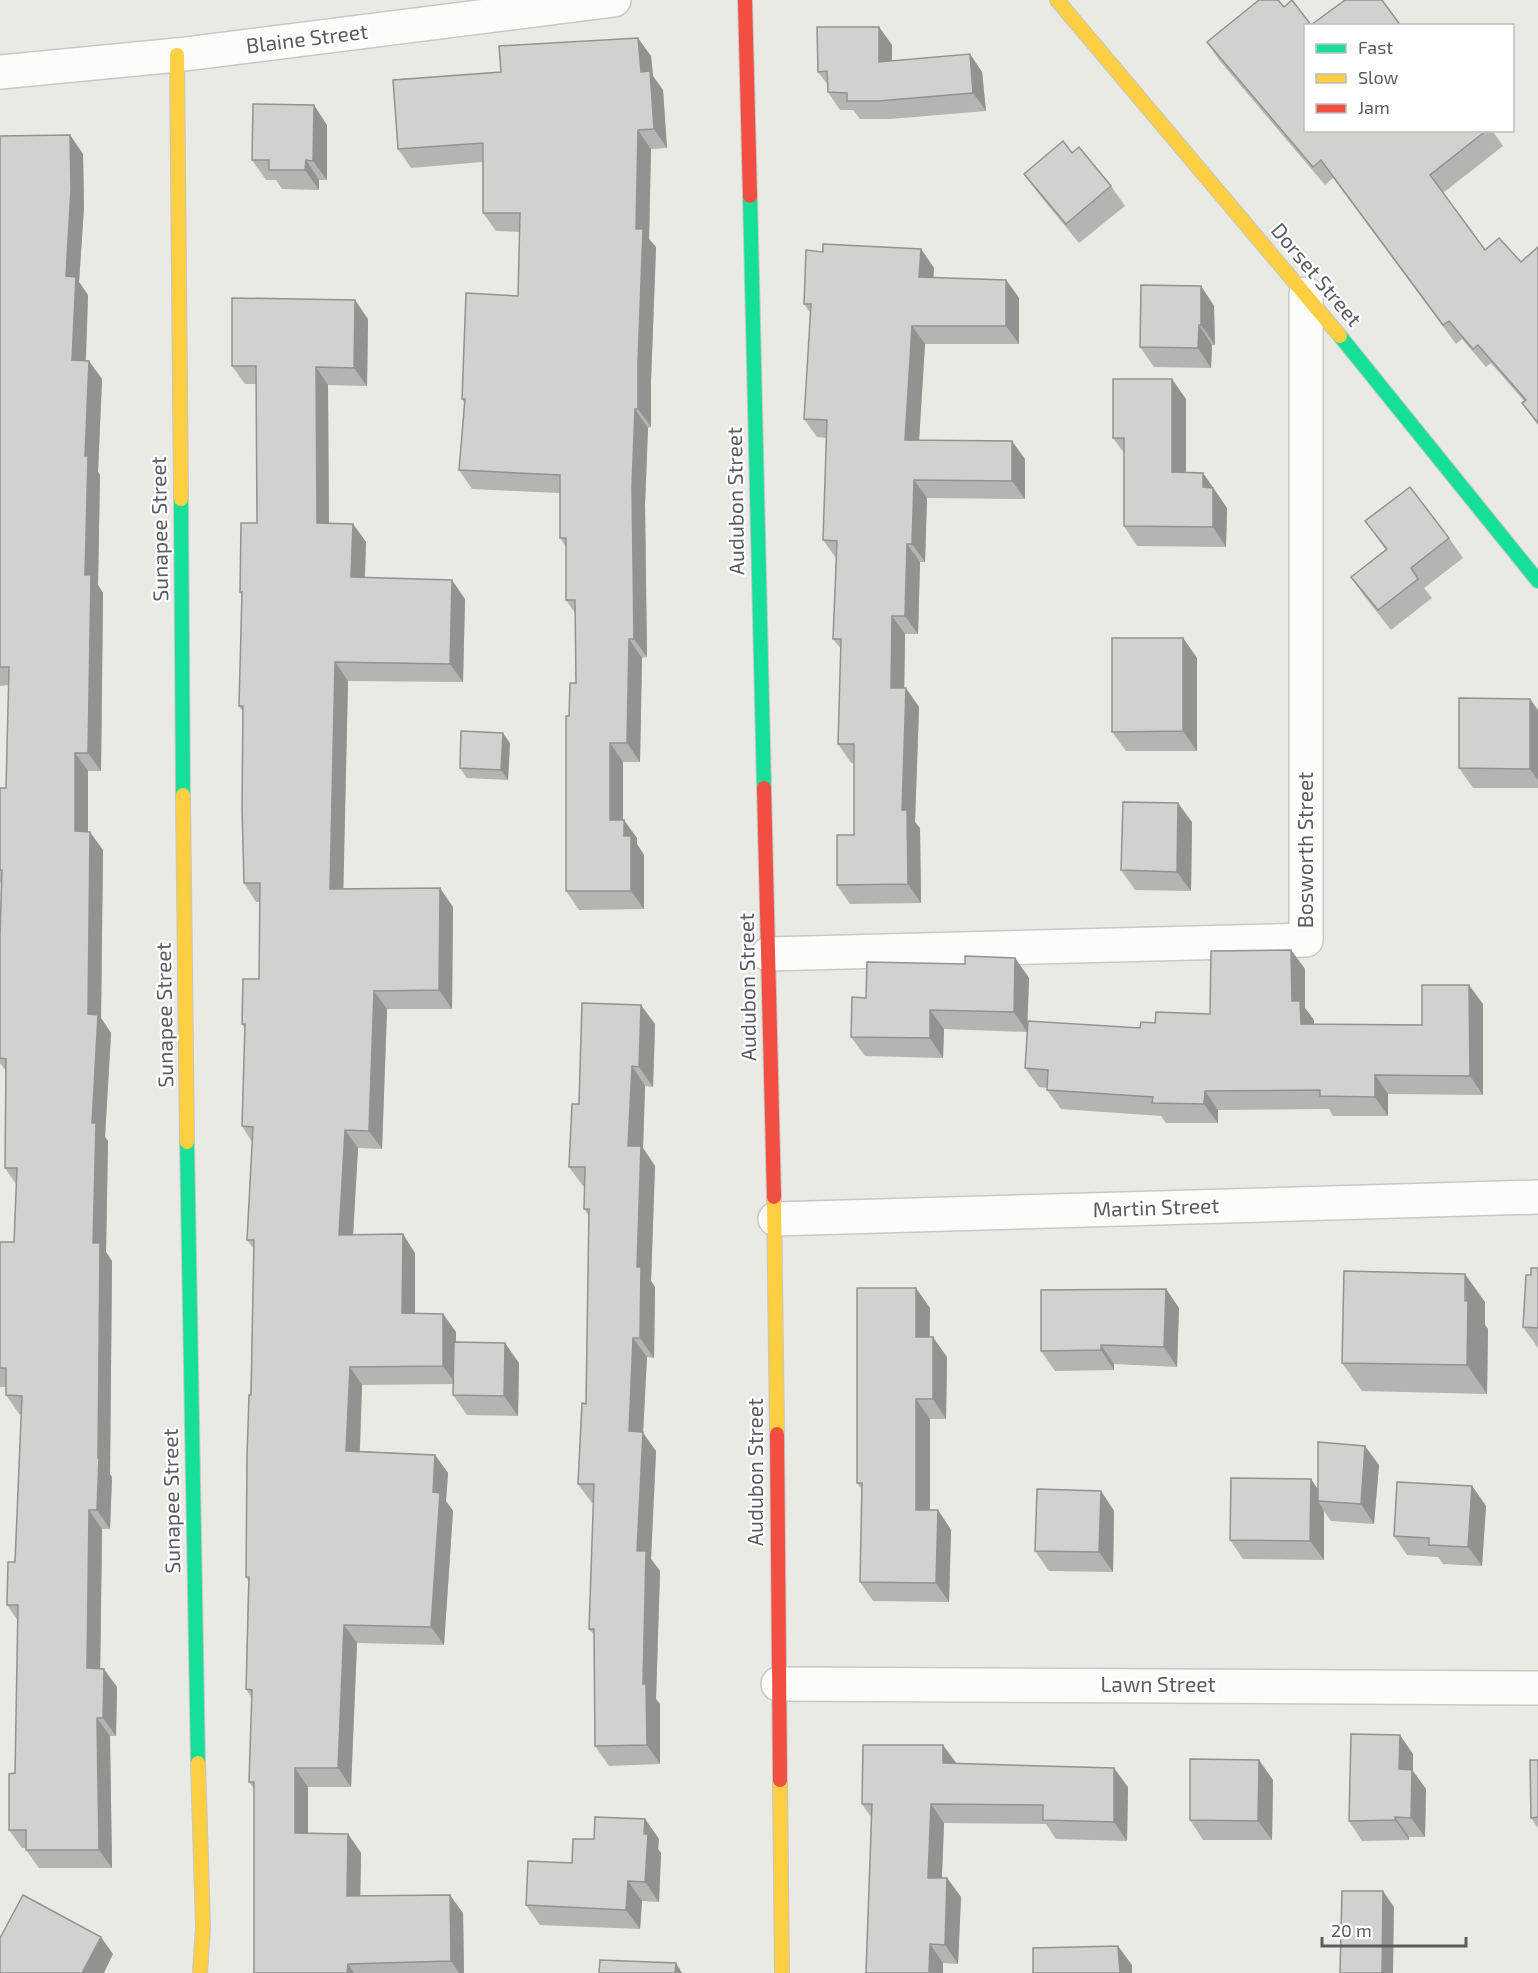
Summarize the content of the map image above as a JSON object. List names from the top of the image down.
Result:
{
  "streets": {
    "street": [
      "Blaine Street",
      "Dorset Street",
      "Audubon Street",
      "Sunapee Street",
      "Bosworth Street",
      "Martin Street",
      "Lawn Street"
    ]
  },
  "crossings": [
    ["Blaine Street", "Sunapee Street"],
    ["Dorset Street", "Bosworth Street"],
    ["Audubon Street", "Bosworth Street"],
    ["Audubon Street", "Martin Street"],
    ["Audubon Street", "Lawn Street"]
  ],
  "legend": ["Fast", "Slow", "Jam"],
  "scale_bar": "20 m"
}
